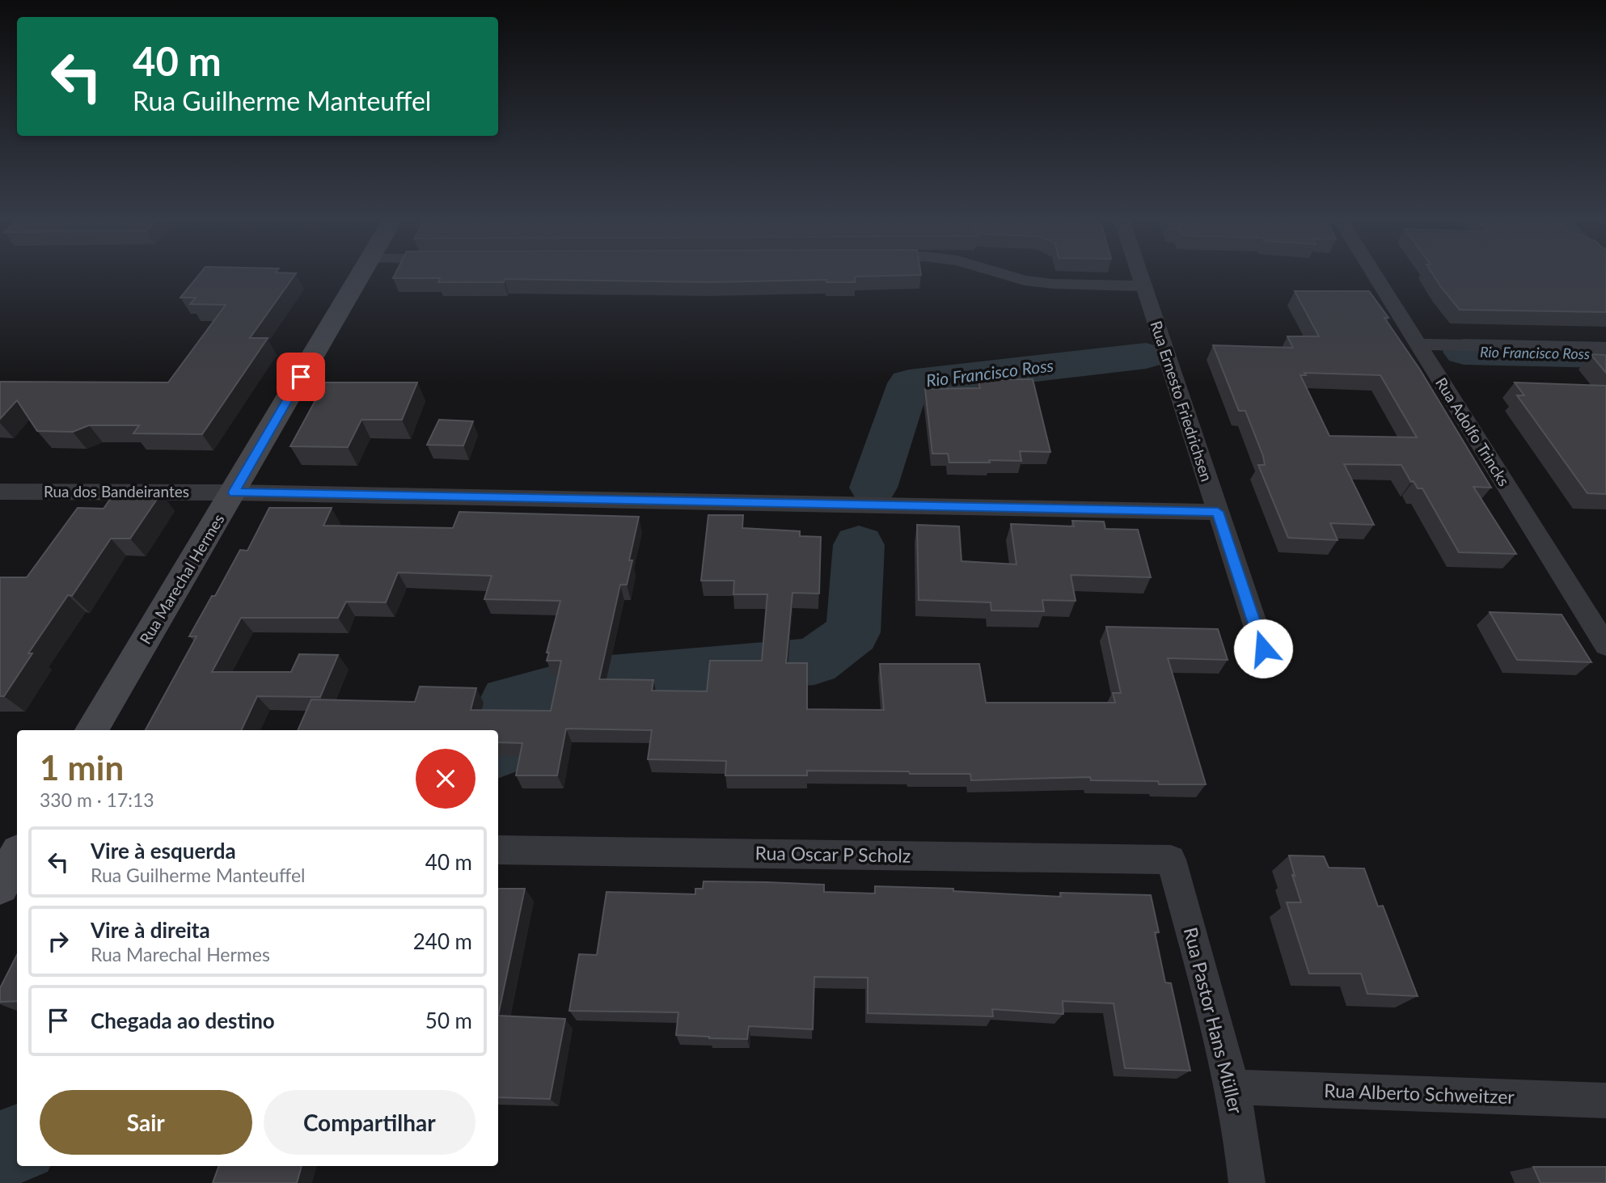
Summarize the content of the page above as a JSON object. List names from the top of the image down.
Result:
{
  "streets": {
    "street": [
      "Rua Ernesto Friedrichsen",
      "Rua Adolfo Trincks",
      "Rua dos Bandeirantes",
      "Rua Marechal Hermes",
      "Rua Oscar P Scholz",
      "Rua Pastor Hans Müller",
      "Rua Alberto Schweitzer"
    ]
  },
  "crossings": [
    ["Rua Ernesto Friedrichsen", "Rua dos Bandeirantes"],
    ["Rua dos Bandeirantes", "Rua Marechal Hermes"],
    ["Rua Oscar P Scholz", "Rua Pastor Hans Müller"],
    ["Rua Pastor Hans Müller", "Rua Alberto Schweitzer"]
  ],
  "water": ["Rio Francisco Ross"],
  "page": {
    "turn": ["40 m", "Rua Guilherme Manteuffel"],
    "heading": ["1 min", "330 m · 17:13"],
    "list": [
      {
        "name": "Vire à esquerda",
        "note": "Rua Guilherme Manteuffel",
        "value": "40 m"
      },
      {
        "name": "Vire à direita",
        "note": "Rua Marechal Hermes",
        "value": "240 m"
      },
      {
        "name": "Chegada ao destino",
        "value": "50 m"
      }
    ],
    "buttons": ["Sair", "Compartilhar"]
  }
}
